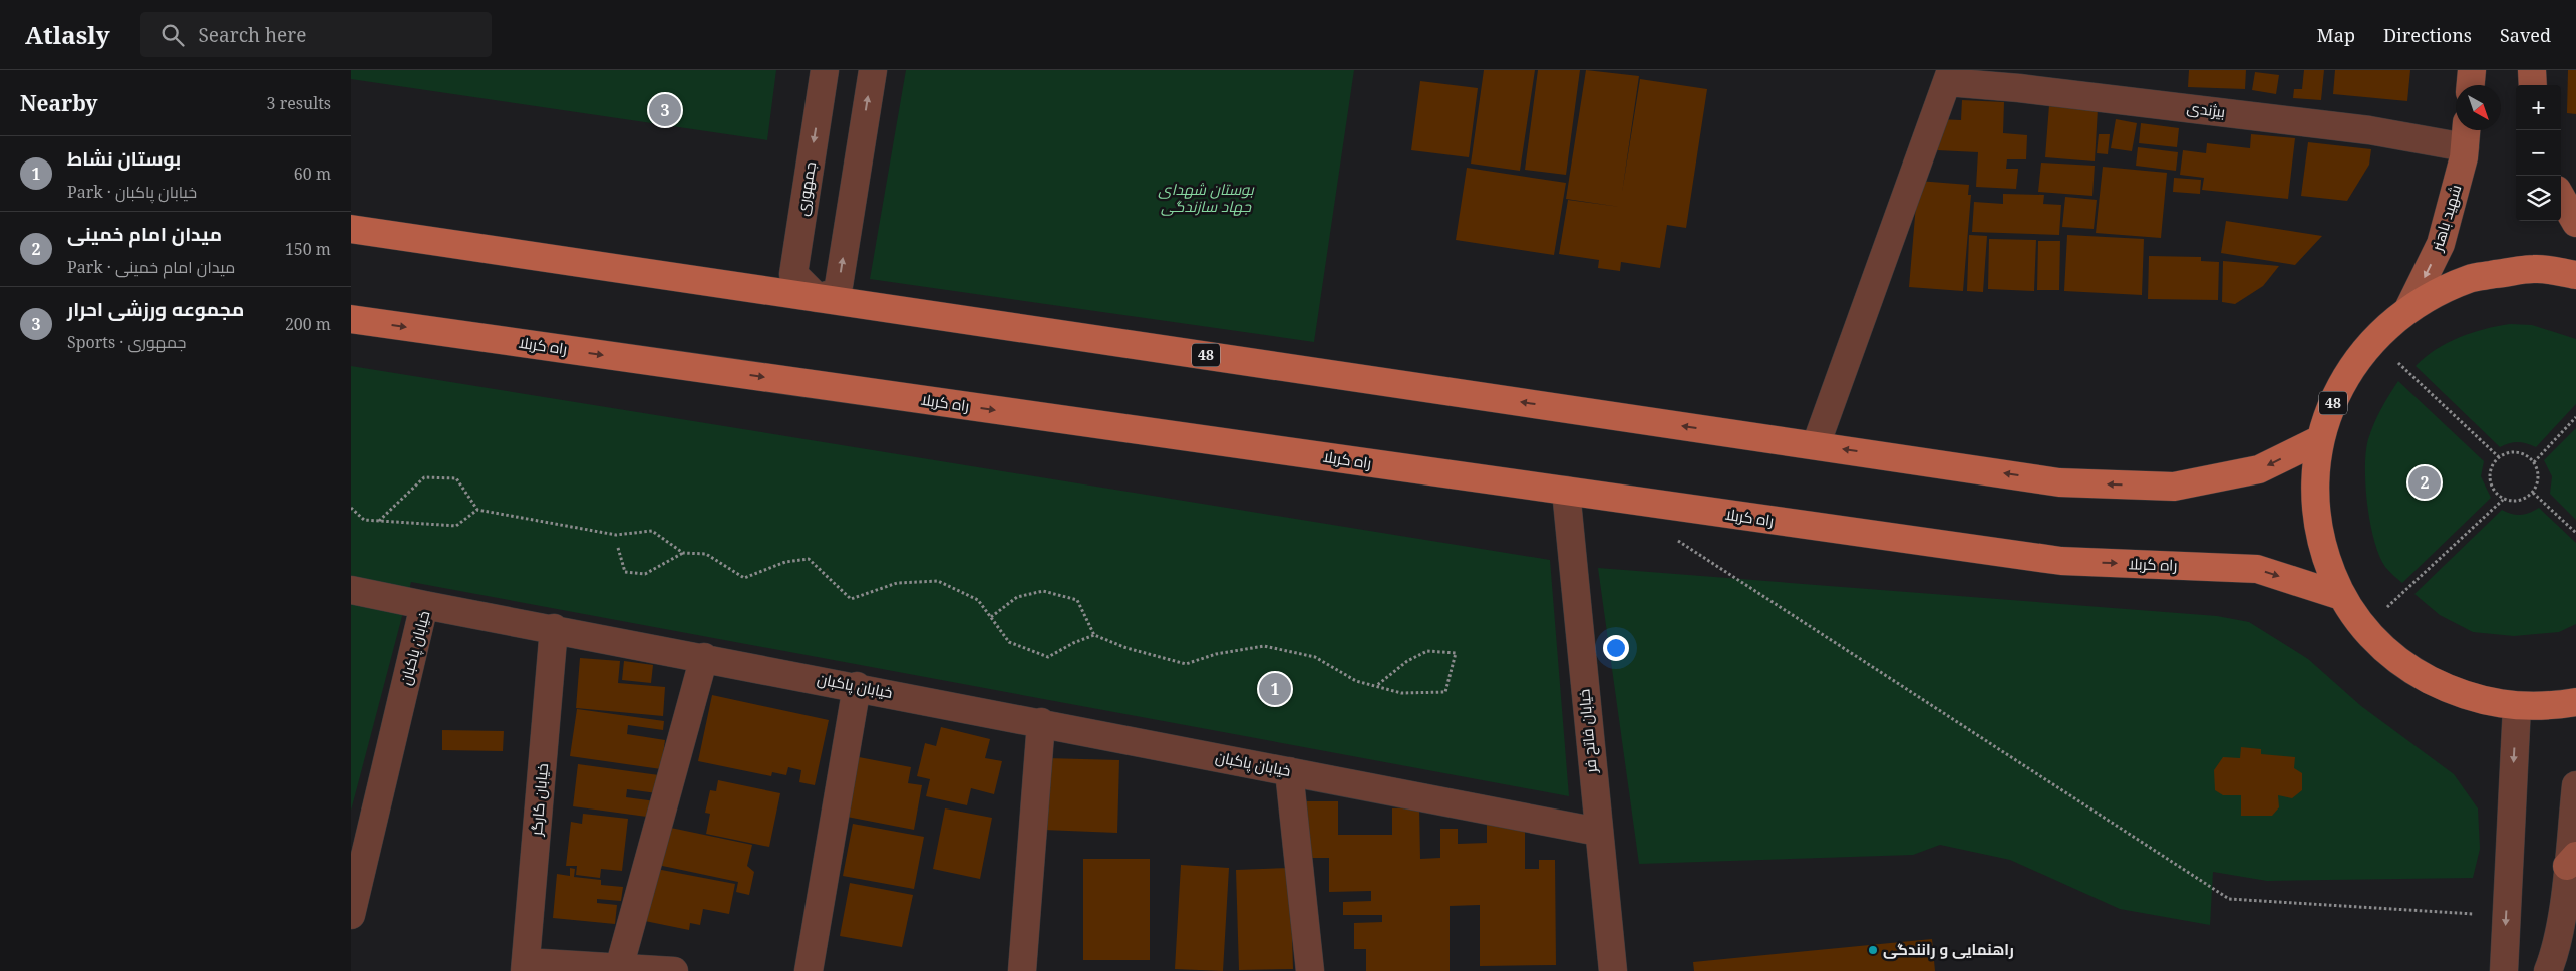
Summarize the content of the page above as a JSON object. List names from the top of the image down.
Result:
{
  "streets": {
    "main road": ["شهید باهنر", "راه کربلا", "48"],
    "street": [
      "بیژندی",
      "جمهوری",
      "خیابان پاکبان",
      "خیابان فاتح فر",
      "خیابان کارگر"
    ]
  },
  "crossings": [
    ["بیژندی", "شهید باهنر"],
    ["جمهوری", "48"],
    ["شهید باهنر", "48"],
    ["راه کربلا", "48"],
    ["راه کربلا", "خیابان فاتح فر"],
    ["خیابان پاکبان", "خیابان فاتح فر"],
    ["خیابان پاکبان", "خیابان کارگر"]
  ],
  "one_way": ["شهید باهنر"],
  "parks": ["بوستان شهدای جهاد سازندگی"],
  "places": ["راهنمایی و رانندگی"],
  "north": "bottom right",
  "page": {
    "header": "Atlasly",
    "search": "Search here",
    "nav": ["Map", "Directions", "Saved"],
    "heading": ["Nearby", "3 results"],
    "map_buttons": ["+", "−"],
    "pins": ["3", "2", "1"],
    "list": [
      {
        "mark": "1",
        "name": "بوستان نشاط",
        "note": "Park · خیابان پاکبان",
        "value": "60 m"
      },
      {
        "mark": "2",
        "name": "میدان امام خمینی",
        "note": "Park · میدان امام خمینی",
        "value": "150 m"
      },
      {
        "mark": "3",
        "name": "مجموعه ورزشی احرار",
        "note": "Sports · جمهوری",
        "value": "200 m"
      }
    ]
  }
}
